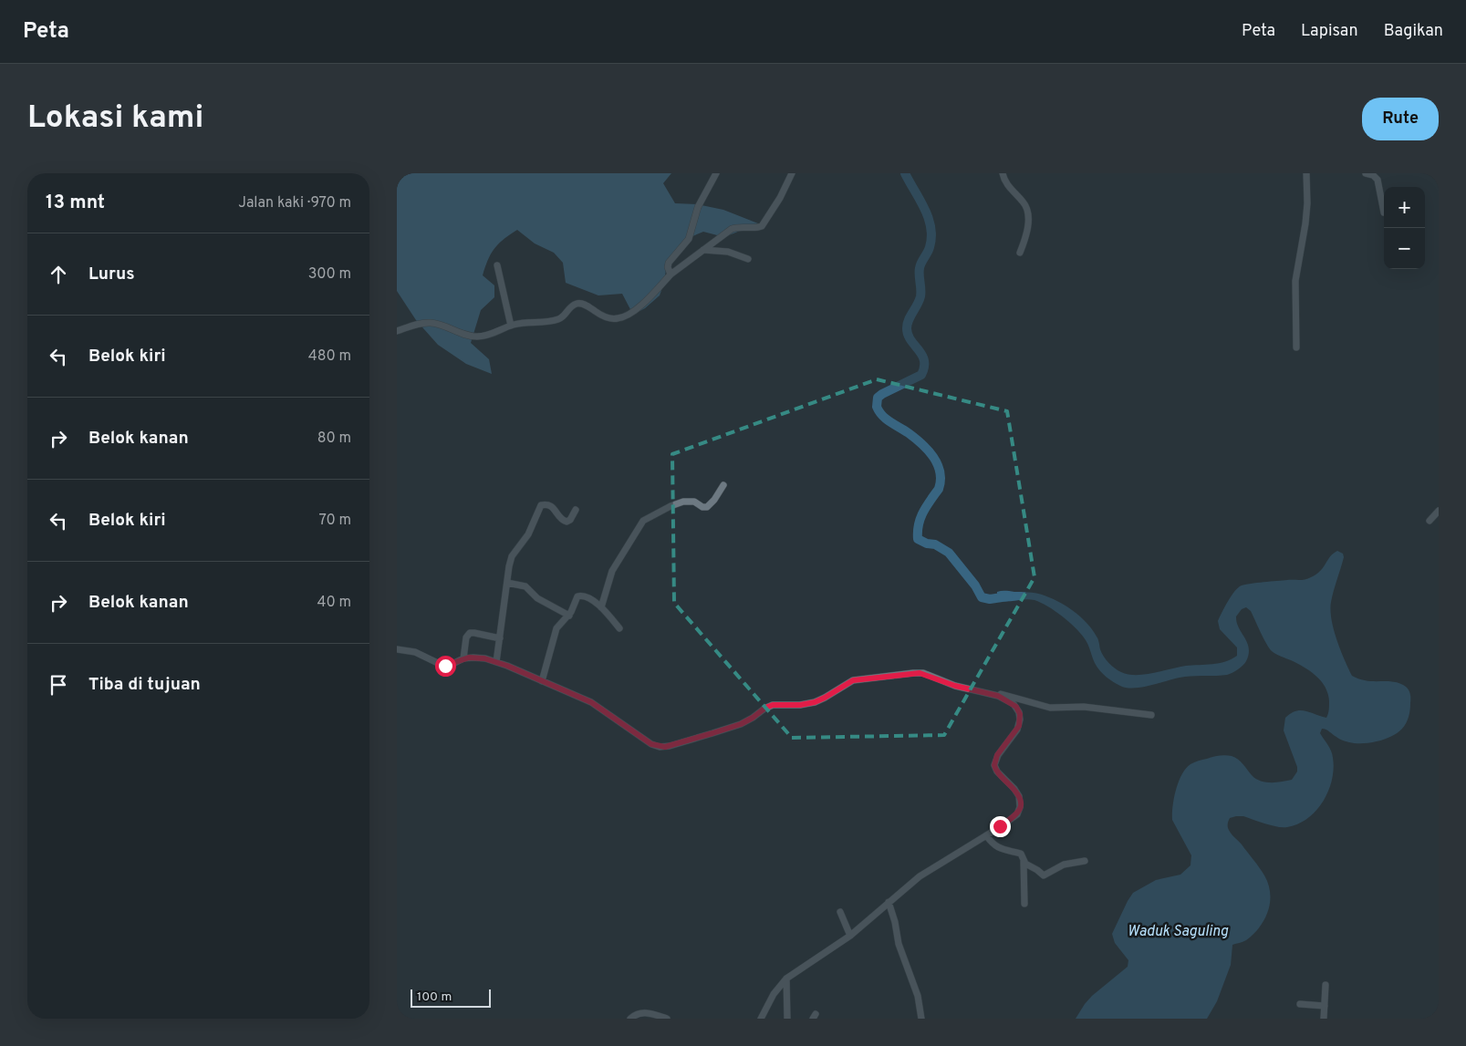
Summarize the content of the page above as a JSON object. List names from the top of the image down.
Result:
{
  "water": ["Waduk Saguling"],
  "scale_bar": "100 m",
  "page": {
    "header": "Peta",
    "nav": ["Peta", "Lapisan", "Bagikan"],
    "buttons": "Rute",
    "title": "Lokasi kami",
    "heading": ["13 mnt", "Jalan kaki · 970 m"],
    "map_buttons": ["+", "−"],
    "list": [
      ["Lurus", "300 m"],
      ["Belok kiri", "480 m"],
      ["Belok kanan", "80 m"],
      ["Belok kiri", "70 m"],
      ["Belok kanan", "40 m"],
      "Tiba di tujuan"
    ],
    "scale": "100 m"
  }
}
